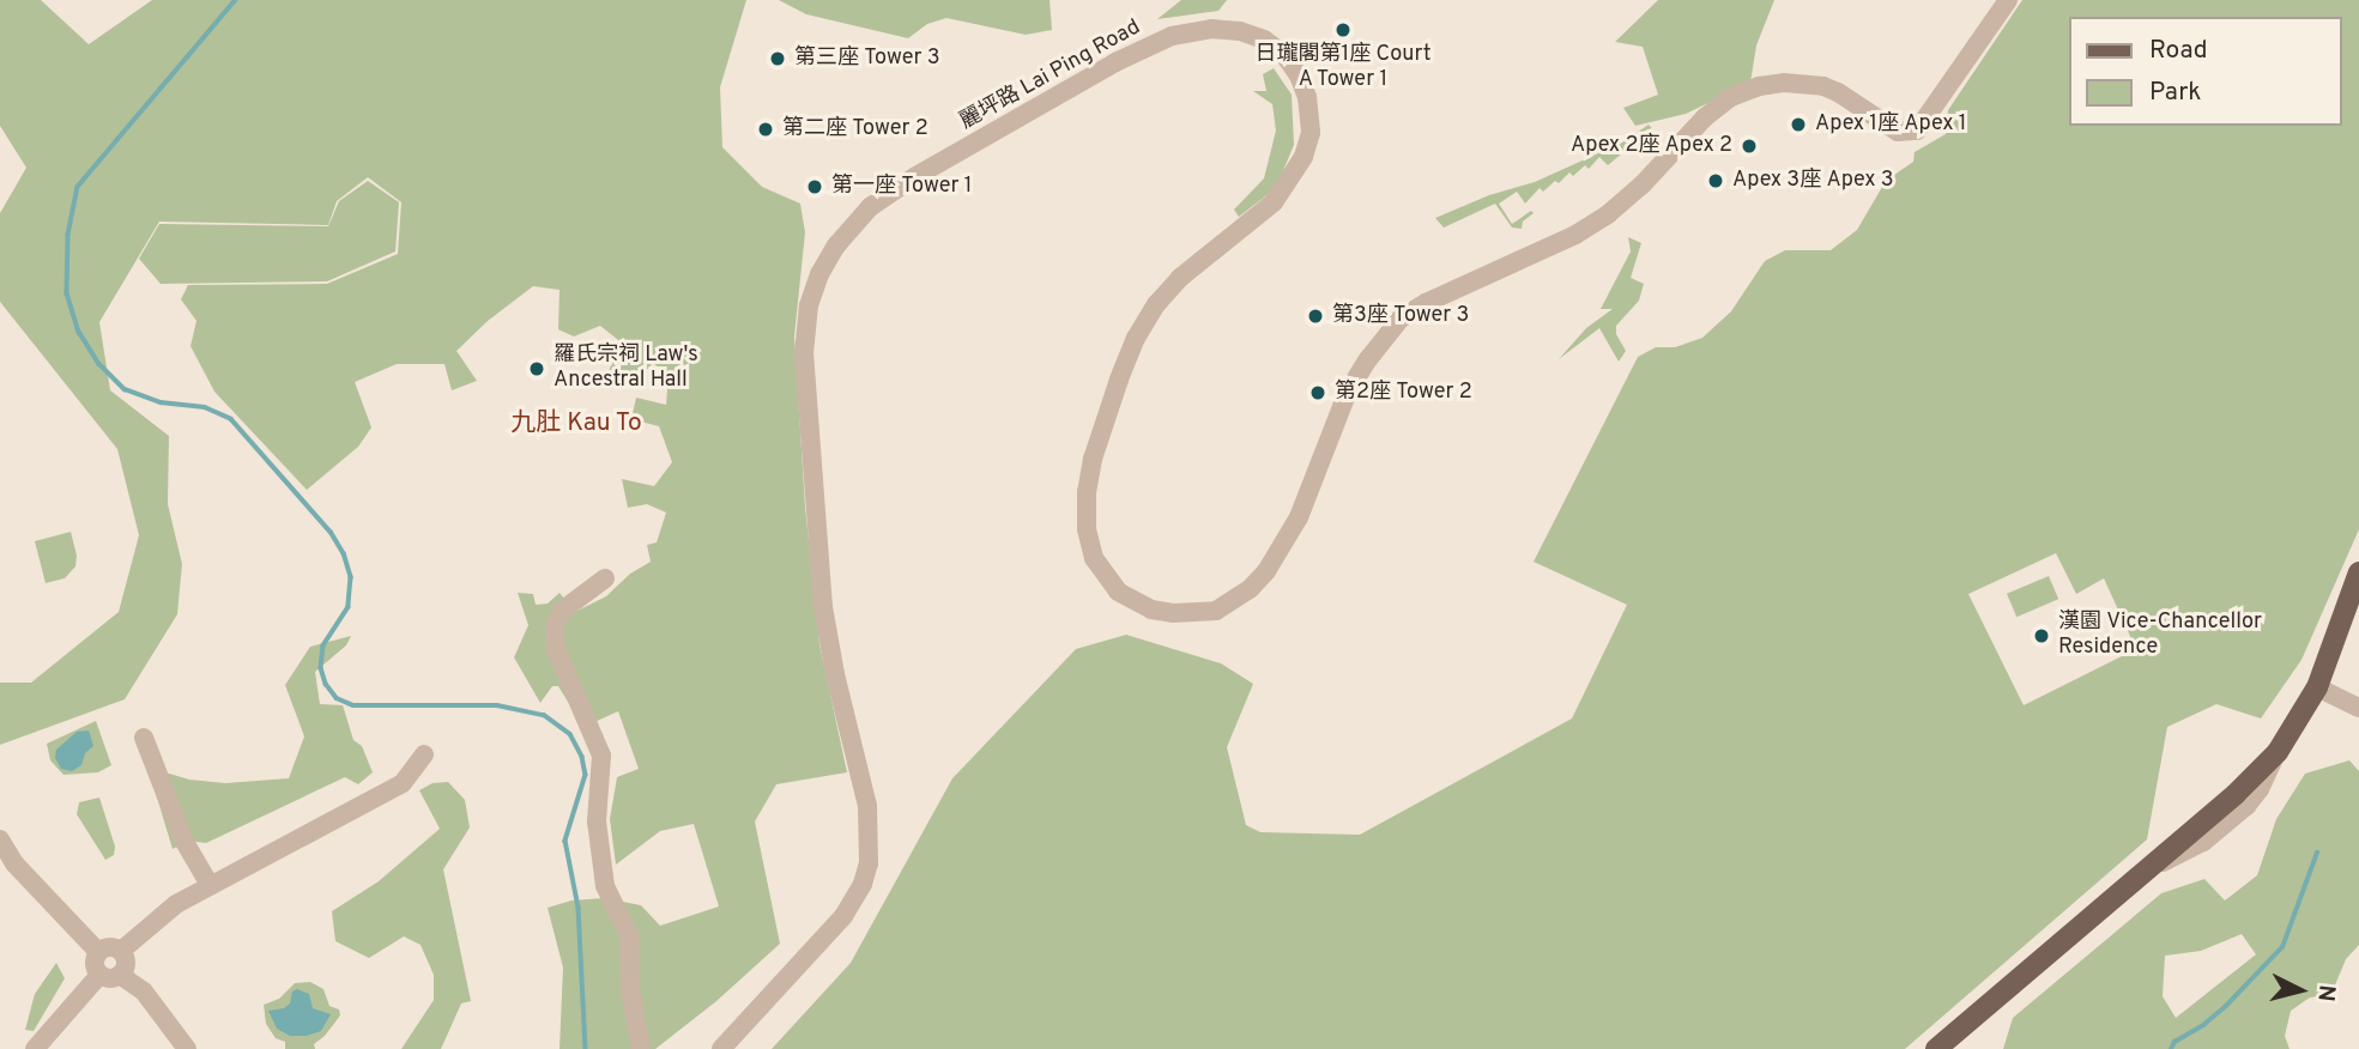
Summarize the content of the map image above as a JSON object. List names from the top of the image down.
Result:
{
  "streets": {
    "street": ["麗坪路 Lai Ping Road"]
  },
  "districts": ["九肚 Kau To"],
  "places": [
    "日瓏閣第1座 Court A Tower 1",
    "第三座 Tower 3",
    "Apex 1座 Apex 1",
    "第二座 Tower 2",
    "Apex 2座 Apex 2",
    "Apex 3座 Apex 3",
    "第一座 Tower 1",
    "第3座 Tower 3",
    "羅氏宗祠 Law's Ancestral Hall",
    "第2座 Tower 2",
    "漢園 Vice-Chancellor Residence"
  ],
  "legend": ["Road", "Park"],
  "north": "right"
}
